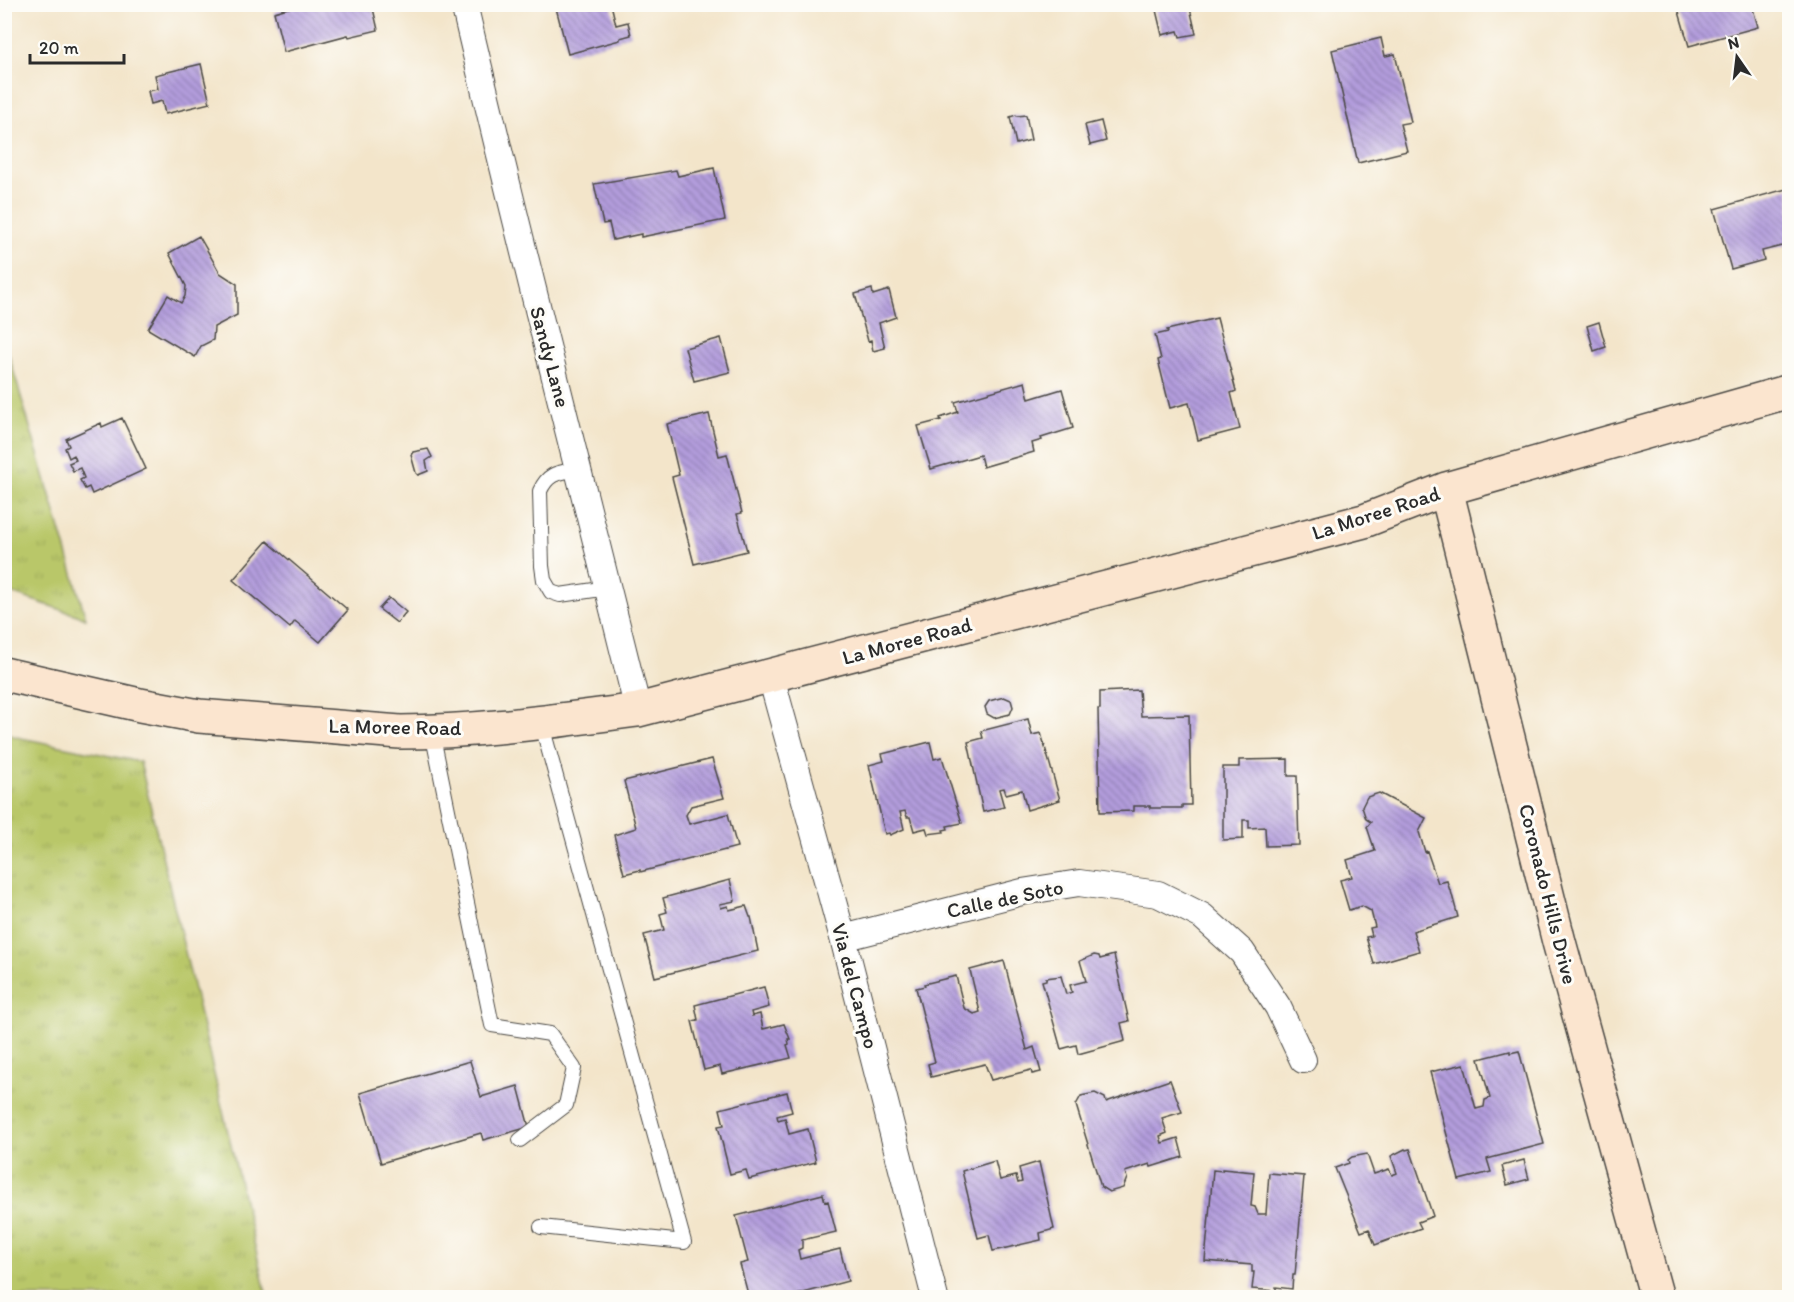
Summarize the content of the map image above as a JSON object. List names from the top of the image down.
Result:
{
  "streets": {
    "street": [
      "Sandy Lane",
      "La Moree Road",
      "Coronado Hills Drive",
      "Calle de Soto",
      "Via del Campo"
    ]
  },
  "crossings": [
    ["Sandy Lane", "La Moree Road"],
    ["La Moree Road", "Coronado Hills Drive"],
    ["La Moree Road", "Via del Campo"],
    ["Calle de Soto", "Via del Campo"]
  ],
  "scale_bar": "20 m",
  "north": "top"
}
